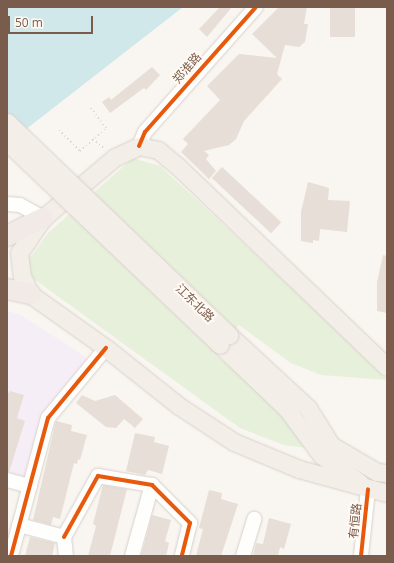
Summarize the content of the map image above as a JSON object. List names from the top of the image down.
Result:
{
  "streets": {
    "main road": ["江东北路"],
    "street": ["郑淮路", "有恒路"]
  },
  "crossings": [
    ["江东北路", "有恒路"]
  ],
  "scale_bar": "50 m"
}
